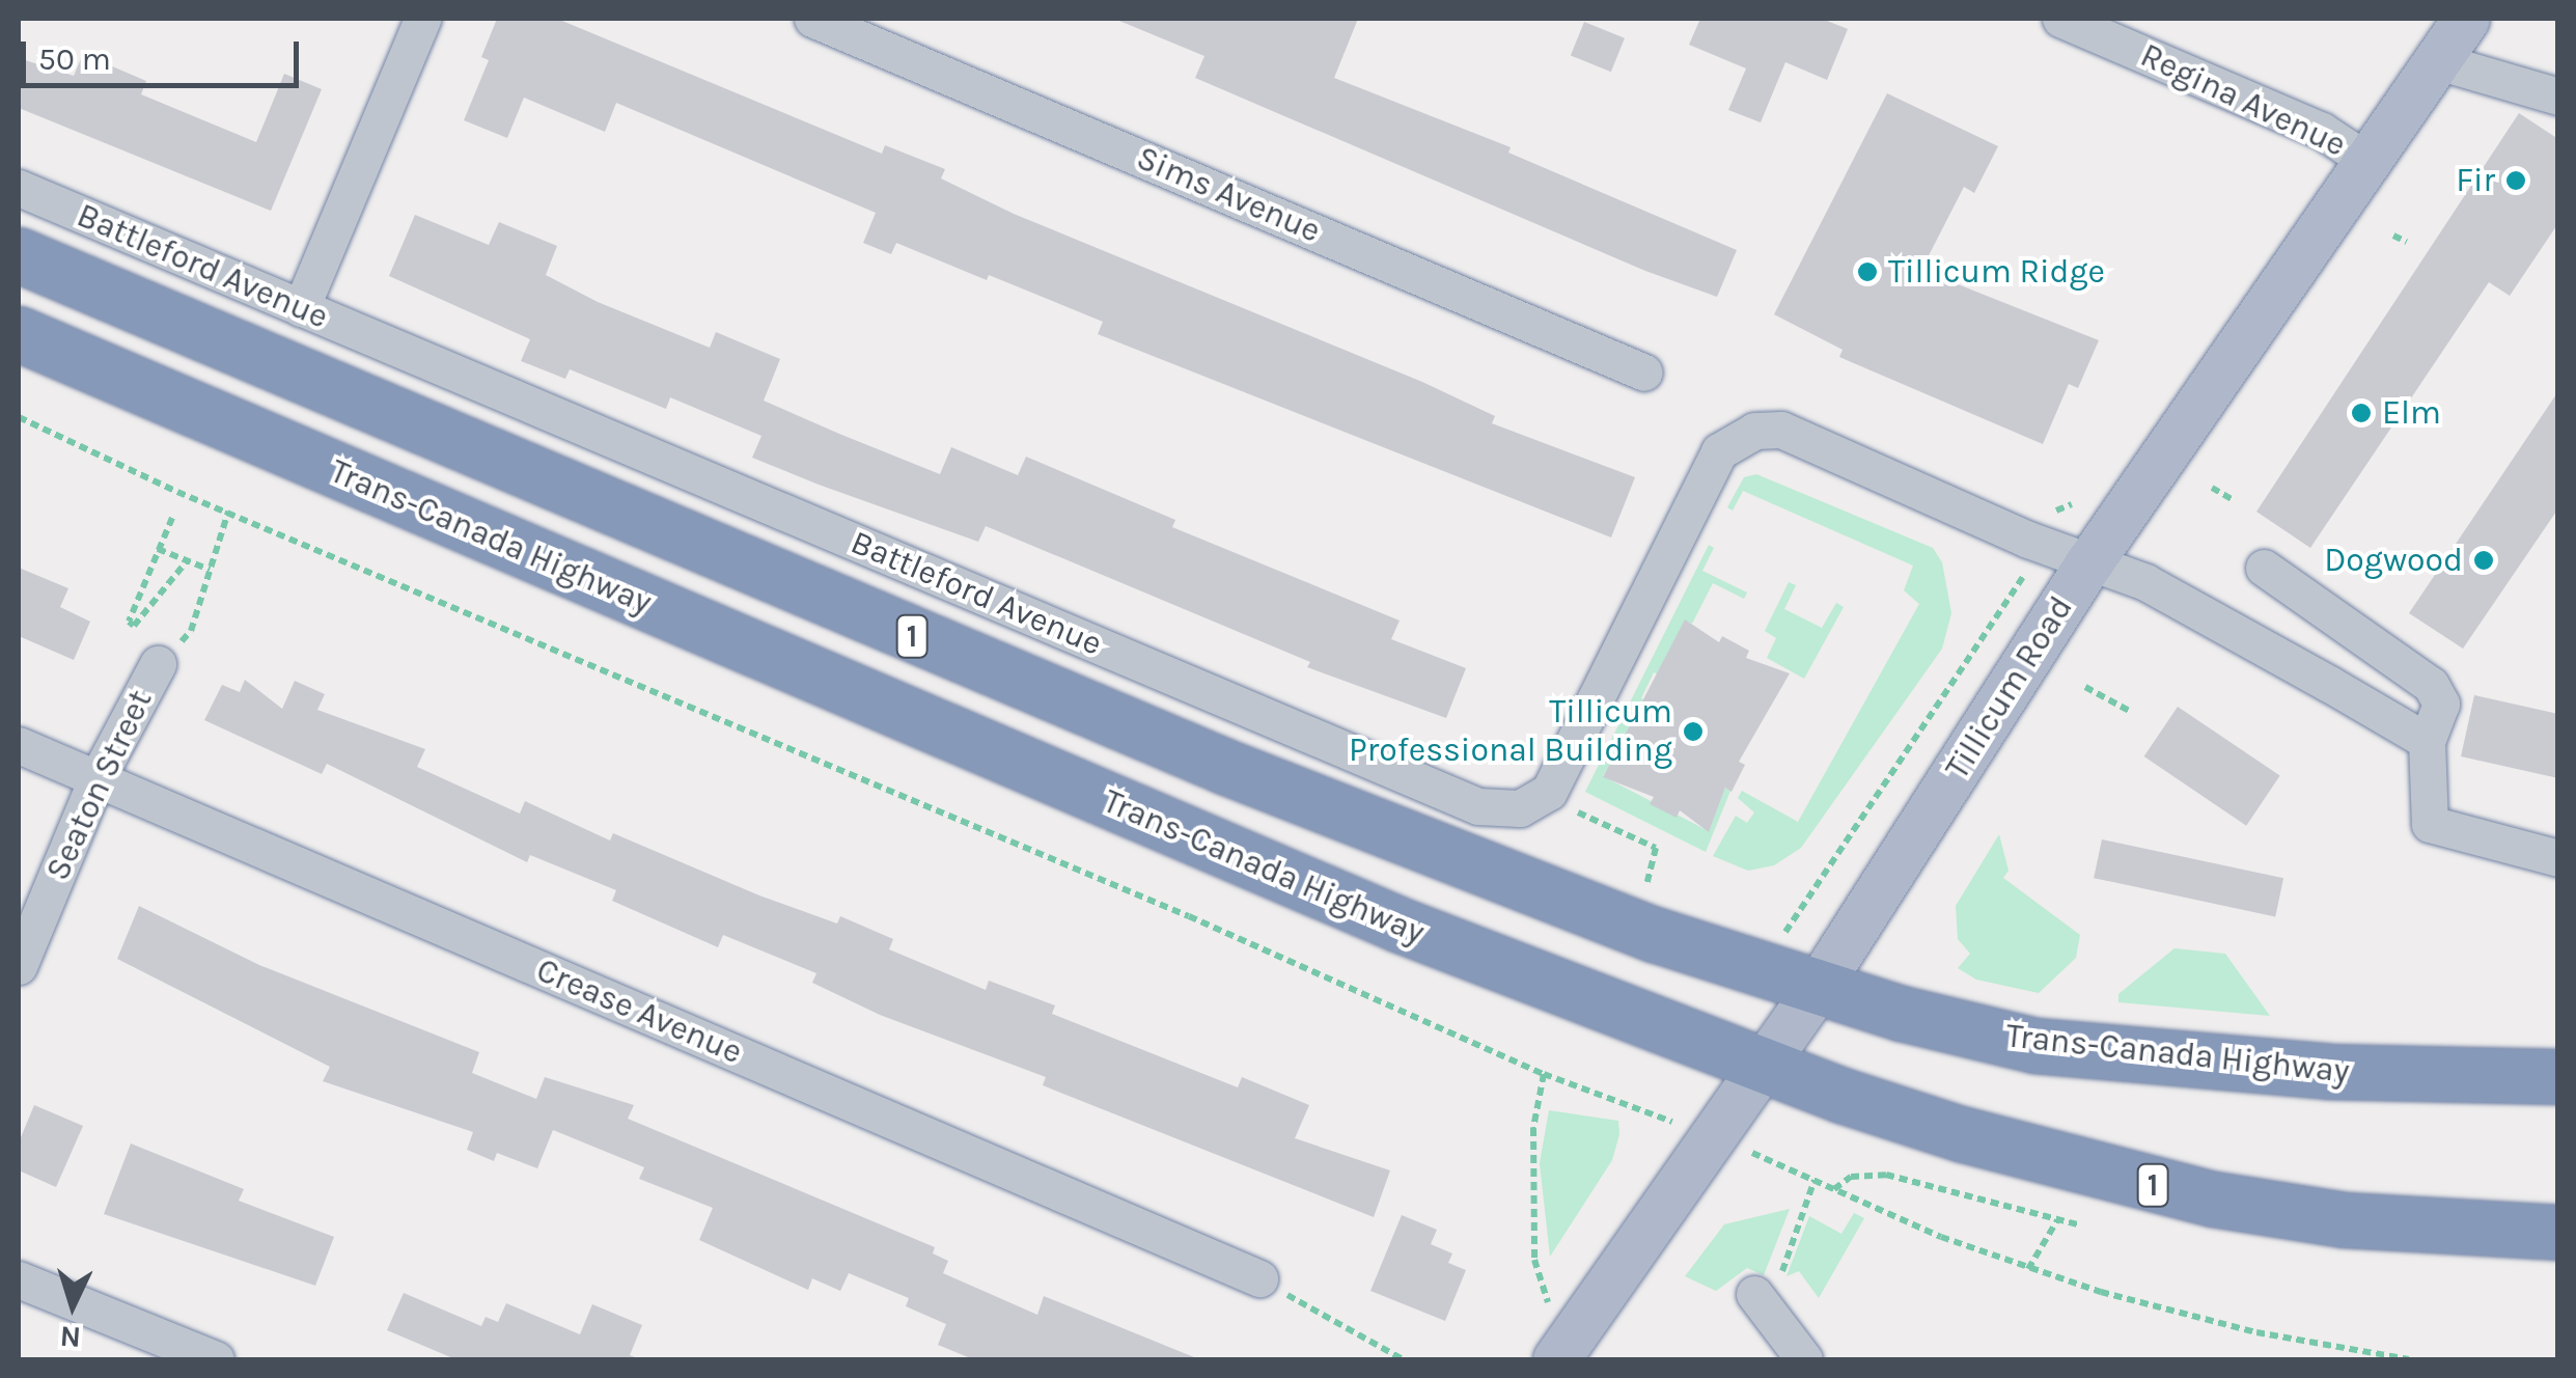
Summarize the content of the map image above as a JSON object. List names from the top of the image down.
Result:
{
  "streets": {
    "highway": ["Trans-Canada Highway", "1"],
    "main road": ["Tillicum Road"],
    "street": [
      "Regina Avenue",
      "Sims Avenue",
      "Battleford Avenue",
      "Seaton Street",
      "Crease Avenue"
    ]
  },
  "crossings": [
    ["Regina Avenue", "Tillicum Road"],
    ["Battleford Avenue", "Tillicum Road"],
    ["Trans-Canada Highway", "Tillicum Road"],
    ["Seaton Street", "Crease Avenue"]
  ],
  "places": [
    "Fir",
    "Tillicum Ridge",
    "Elm",
    "Dogwood",
    "Tillicum Professional Building"
  ],
  "scale_bar": "50 m",
  "north": "bottom"
}
